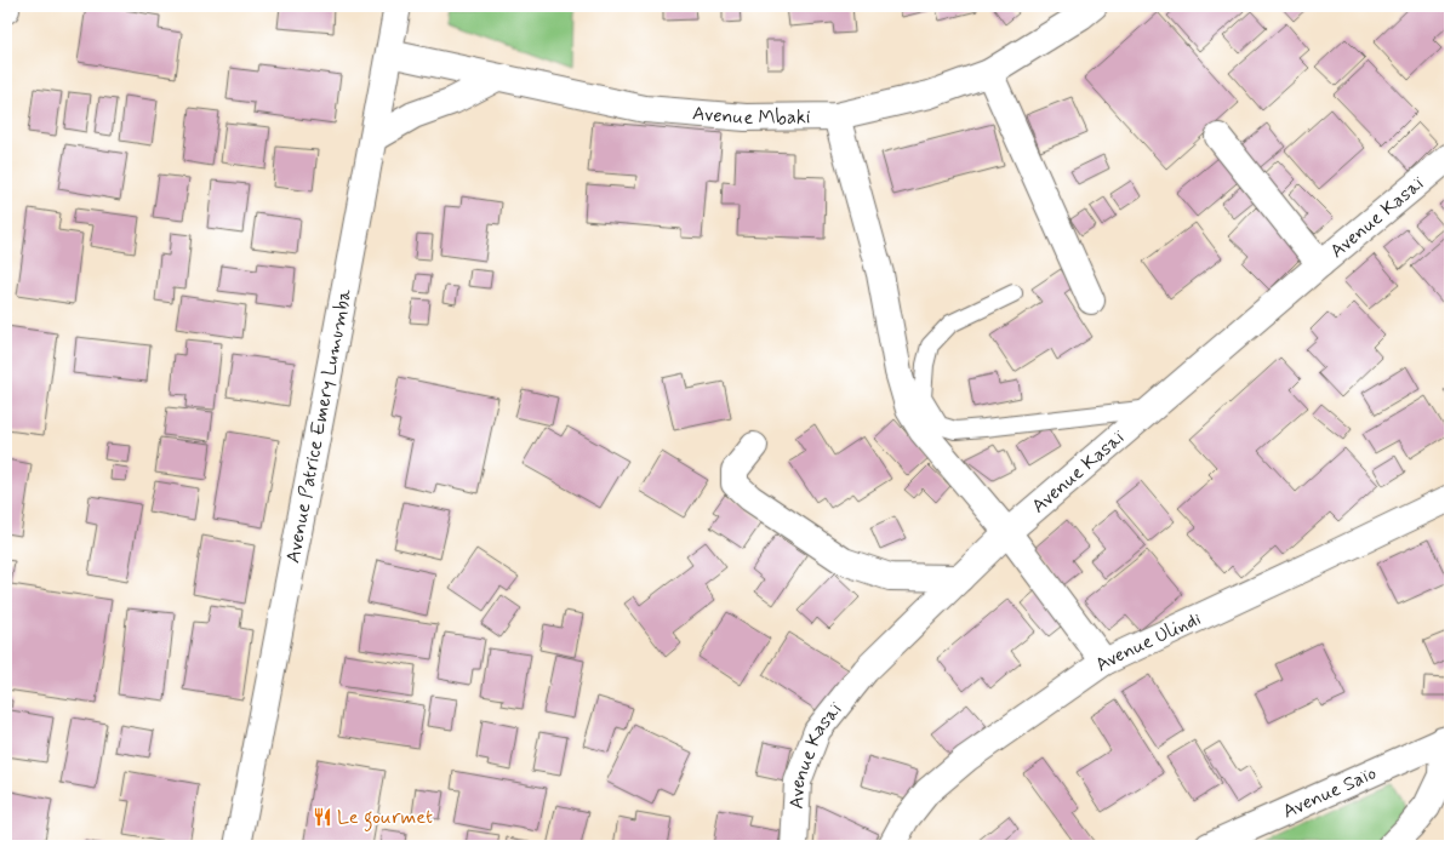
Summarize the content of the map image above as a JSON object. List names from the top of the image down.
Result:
{
  "streets": {
    "street": [
      "Avenue Mbaki",
      "Avenue Kasaï",
      "Avenue Patrice Emery Lumumba",
      "Avenue Ulindi",
      "Avenue Saïo"
    ]
  },
  "crossings": [
    ["Avenue Mbaki", "Avenue Patrice Emery Lumumba"]
  ],
  "places": {
    "restaurant": ["Le gourmet"]
  }
}
